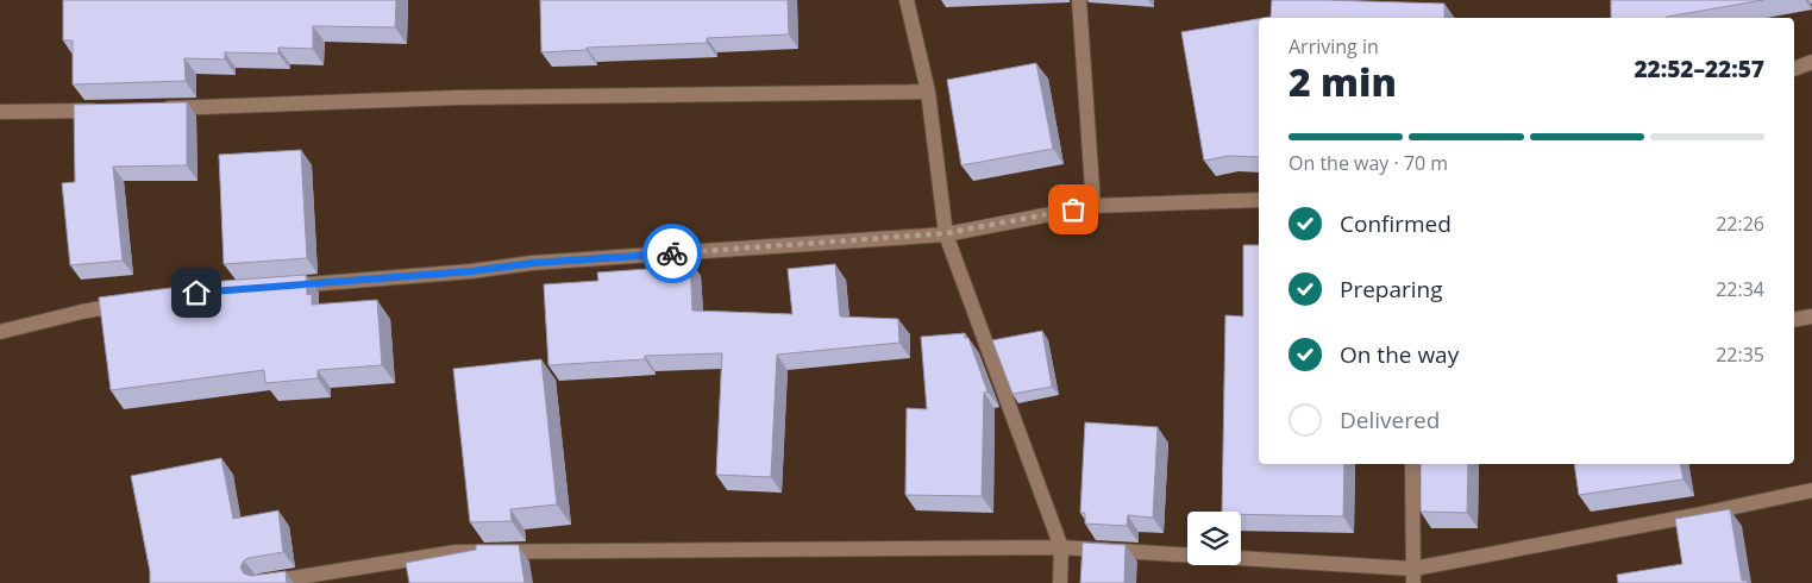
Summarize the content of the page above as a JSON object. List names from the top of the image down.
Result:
{
  "page": {
    "heading": ["2 min", "Arriving in", "22:52–22:57"],
    "bar": "On the way · 70 m",
    "list": [
      ["Confirmed", "22:26"],
      ["Preparing", "22:34"],
      ["On the way", "22:35"],
      "Delivered"
    ]
  }
}
